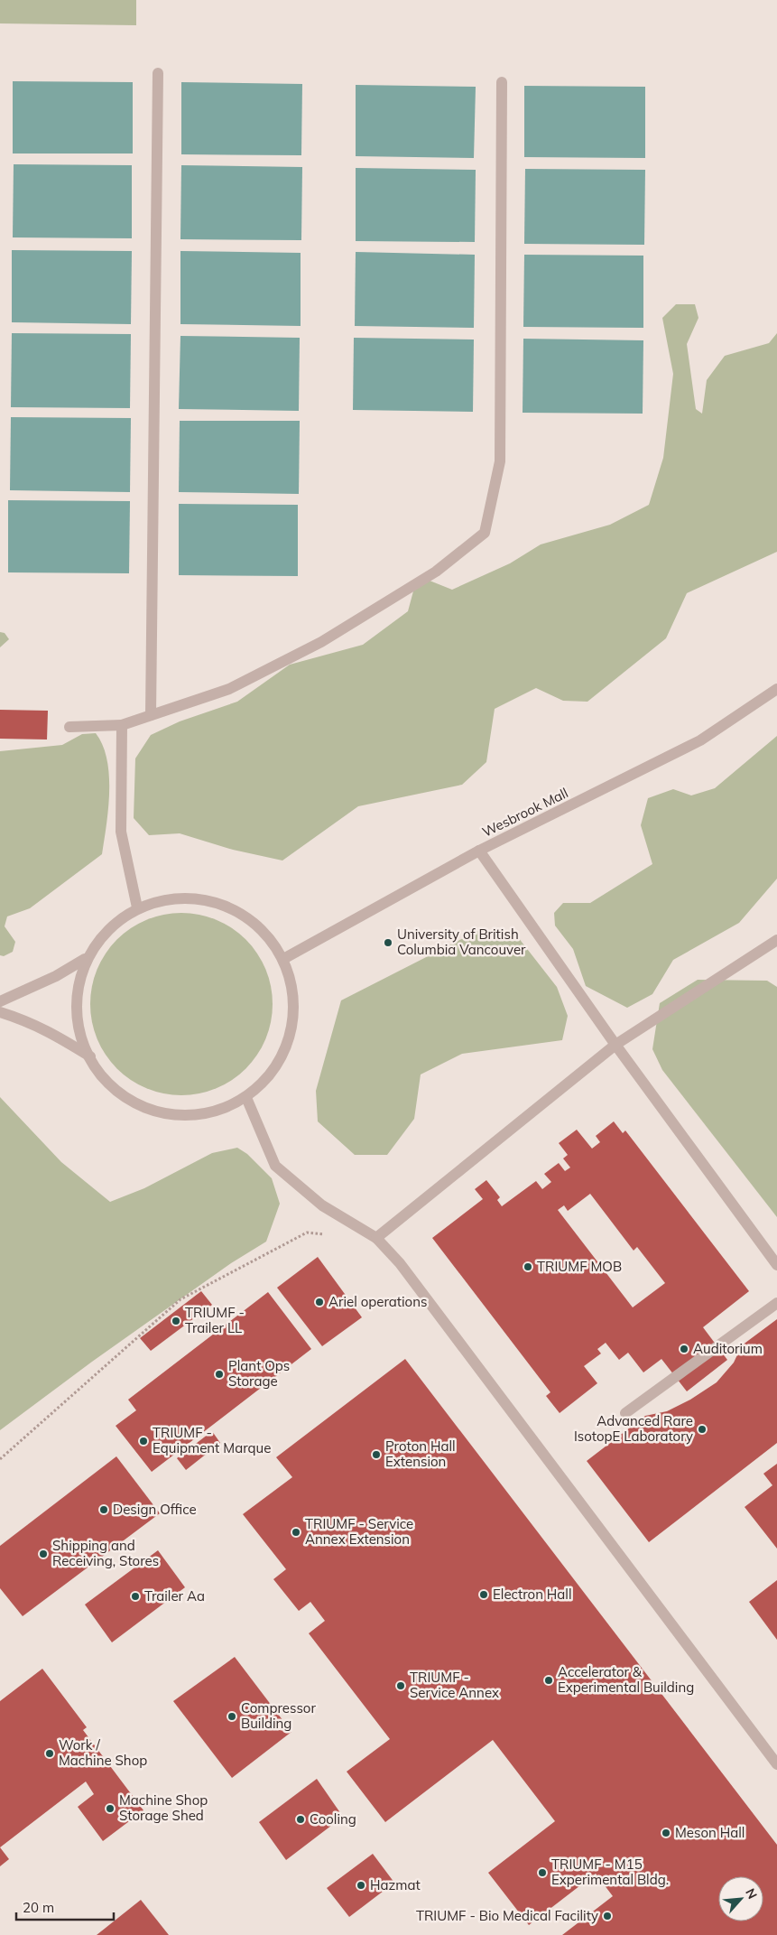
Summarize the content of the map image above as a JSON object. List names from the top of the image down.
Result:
{
  "streets": {
    "street": ["Wesbrook Mall"]
  },
  "places": [
    "University of British Columbia Vancouver",
    "TRIUMF MOB",
    "Ariel operations",
    "TRIUMF - Trailer LL",
    "Auditorium",
    "Plant Ops Storage",
    "Advanced Rare IsotopE Laboratory",
    "TRIUMF - Equipment Marque",
    "Proton Hall Extension",
    "Design Office",
    "TRIUMF - Service Annex Extension",
    "Shipping and Receiving, Stores",
    "Electron Hall",
    "Trailer Aa",
    "Accelerator & Experimental Building",
    "TRIUMF - Service Annex",
    "Compressor Building",
    "Work / Machine Shop",
    "Machine Shop Storage Shed",
    "Cooling",
    "Meson Hall",
    "TRIUMF - M15 Experimental Bldg.",
    "Hazmat",
    "TRIUMF - Bio Medical Facility"
  ],
  "scale_bar": "20 m",
  "north": "top right"
}
